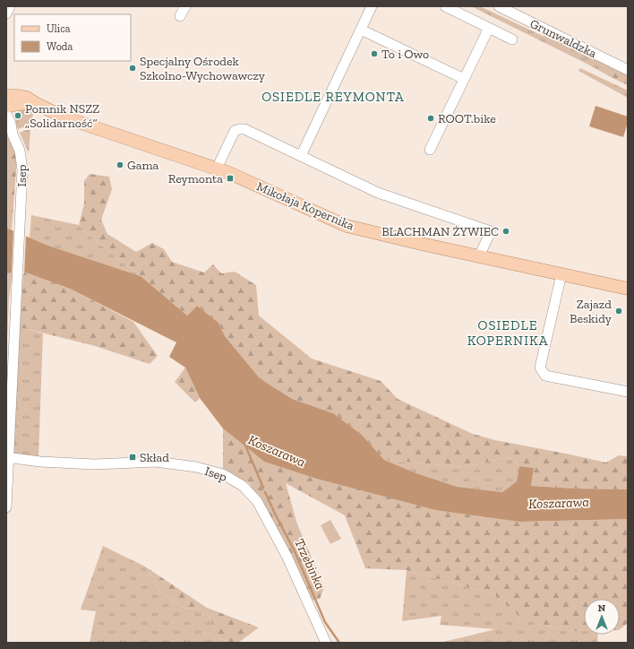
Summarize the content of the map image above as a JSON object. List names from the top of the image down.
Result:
{
  "streets": {
    "main road": ["Mikołaja Kopernika"],
    "street": ["Grunwaldzka", "Isep"]
  },
  "districts": ["OSIEDLE REYMONTA", "OSIEDLE KOPERNIKA"],
  "water": ["Koszarawa", "Trzebinka"],
  "places": {
    "other": [
      "To i Owo",
      "Specjalny Ośrodek Szkolno-Wychowawczy",
      "Pomnik NSZZ „Solidarność”",
      "ROOT.bike",
      "Gama",
      "BLACHMAN ŻYWIEC",
      "Zajazd Beskidy"
    ],
    "transit": ["Reymonta", "Skład"]
  },
  "legend": ["Ulica", "Woda"],
  "north": "top"
}
